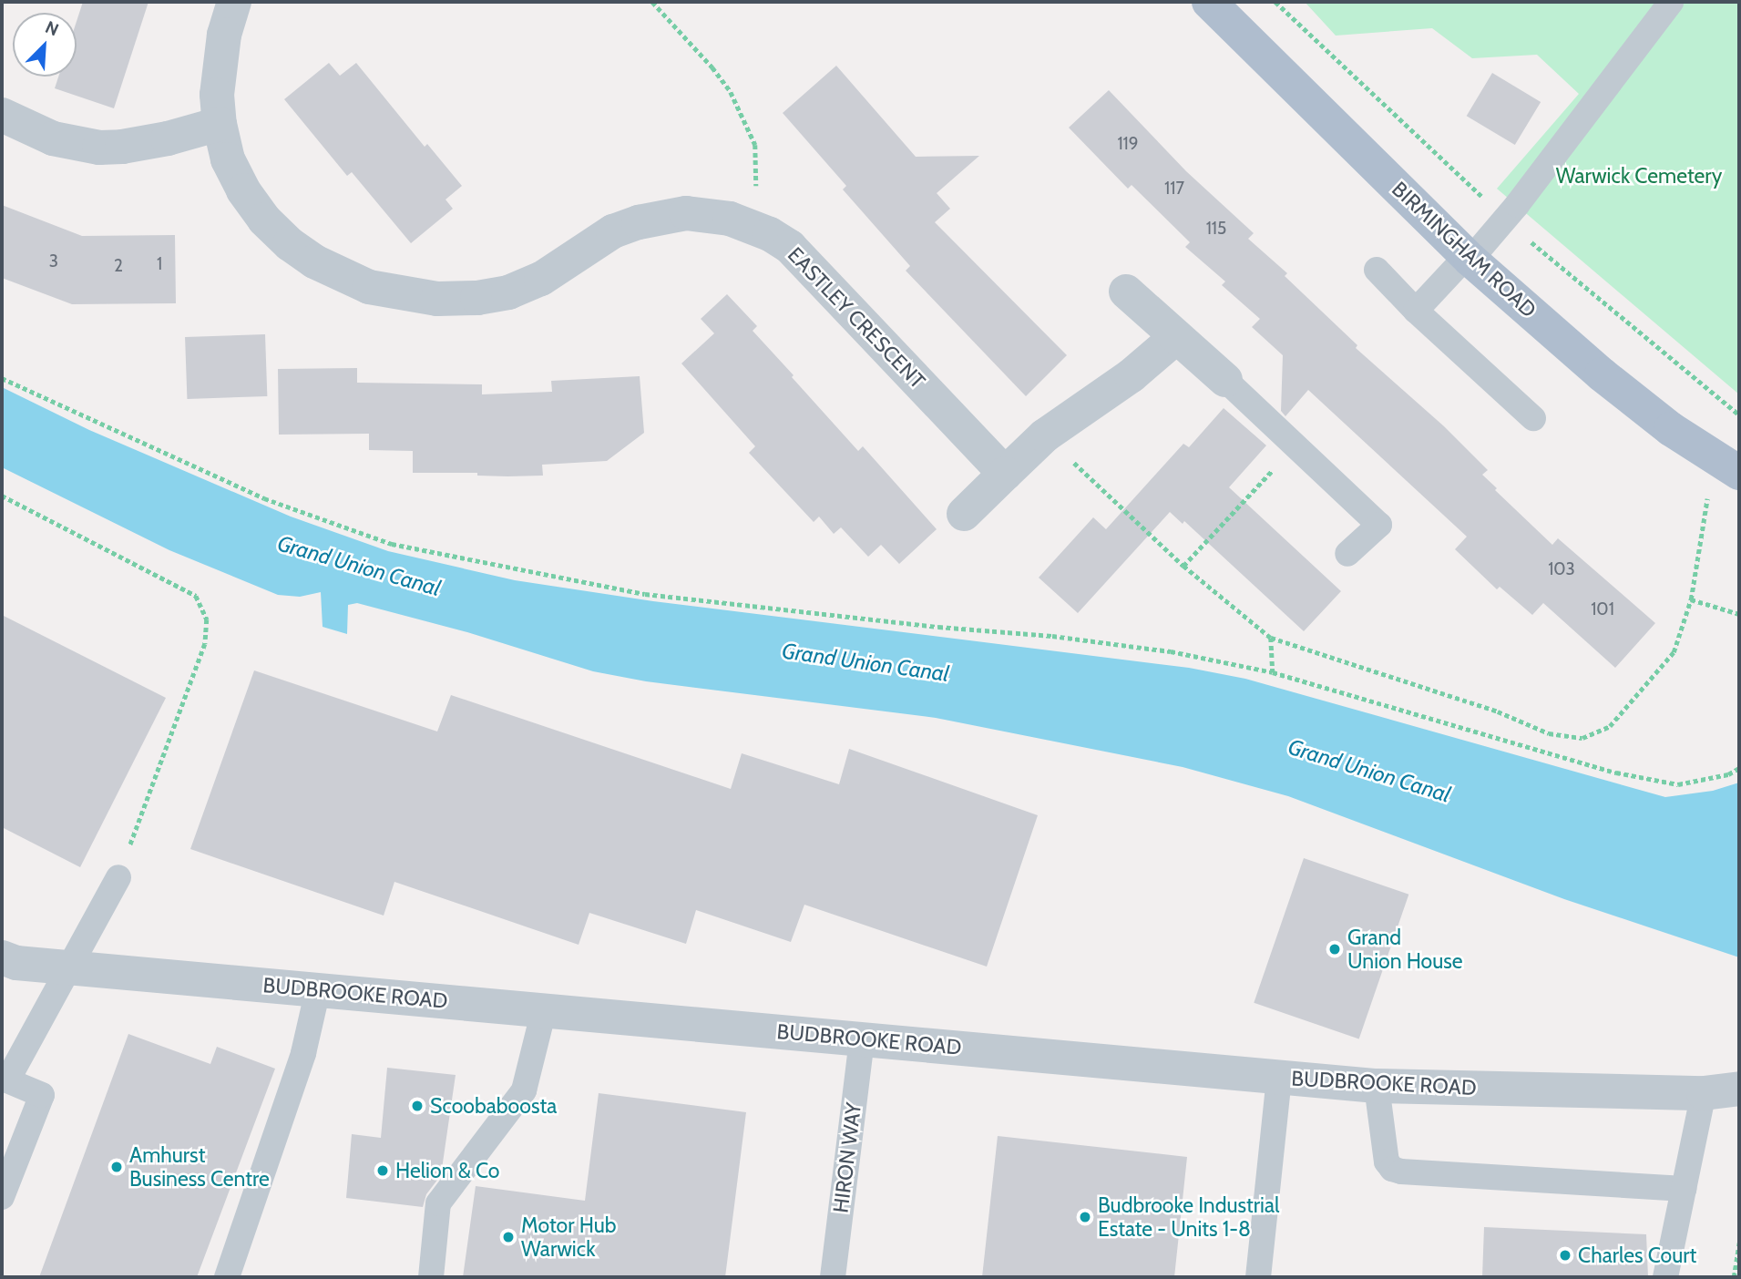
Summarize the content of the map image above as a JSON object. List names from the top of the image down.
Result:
{
  "streets": {
    "main road": ["BIRMINGHAM ROAD"],
    "street": ["EASTLEY CRESCENT", "BUDBROOKE ROAD"],
    "lane": ["HIRON WAY"]
  },
  "crossings": [
    ["BUDBROOKE ROAD", "HIRON WAY"]
  ],
  "water": ["Grand Union Canal"],
  "parks": ["Warwick Cemetery"],
  "places": [
    "Grand Union House",
    "Scoobaboosta",
    "Amhurst Business Centre",
    "Helion & Co",
    "Budbrooke Industrial Estate - Units 1-8",
    "Motor Hub Warwick",
    "Charles Court"
  ],
  "house_numbers": [
    "119",
    "117",
    "115",
    "3",
    "1",
    "2",
    "103",
    "101"
  ],
  "north": "top right"
}
